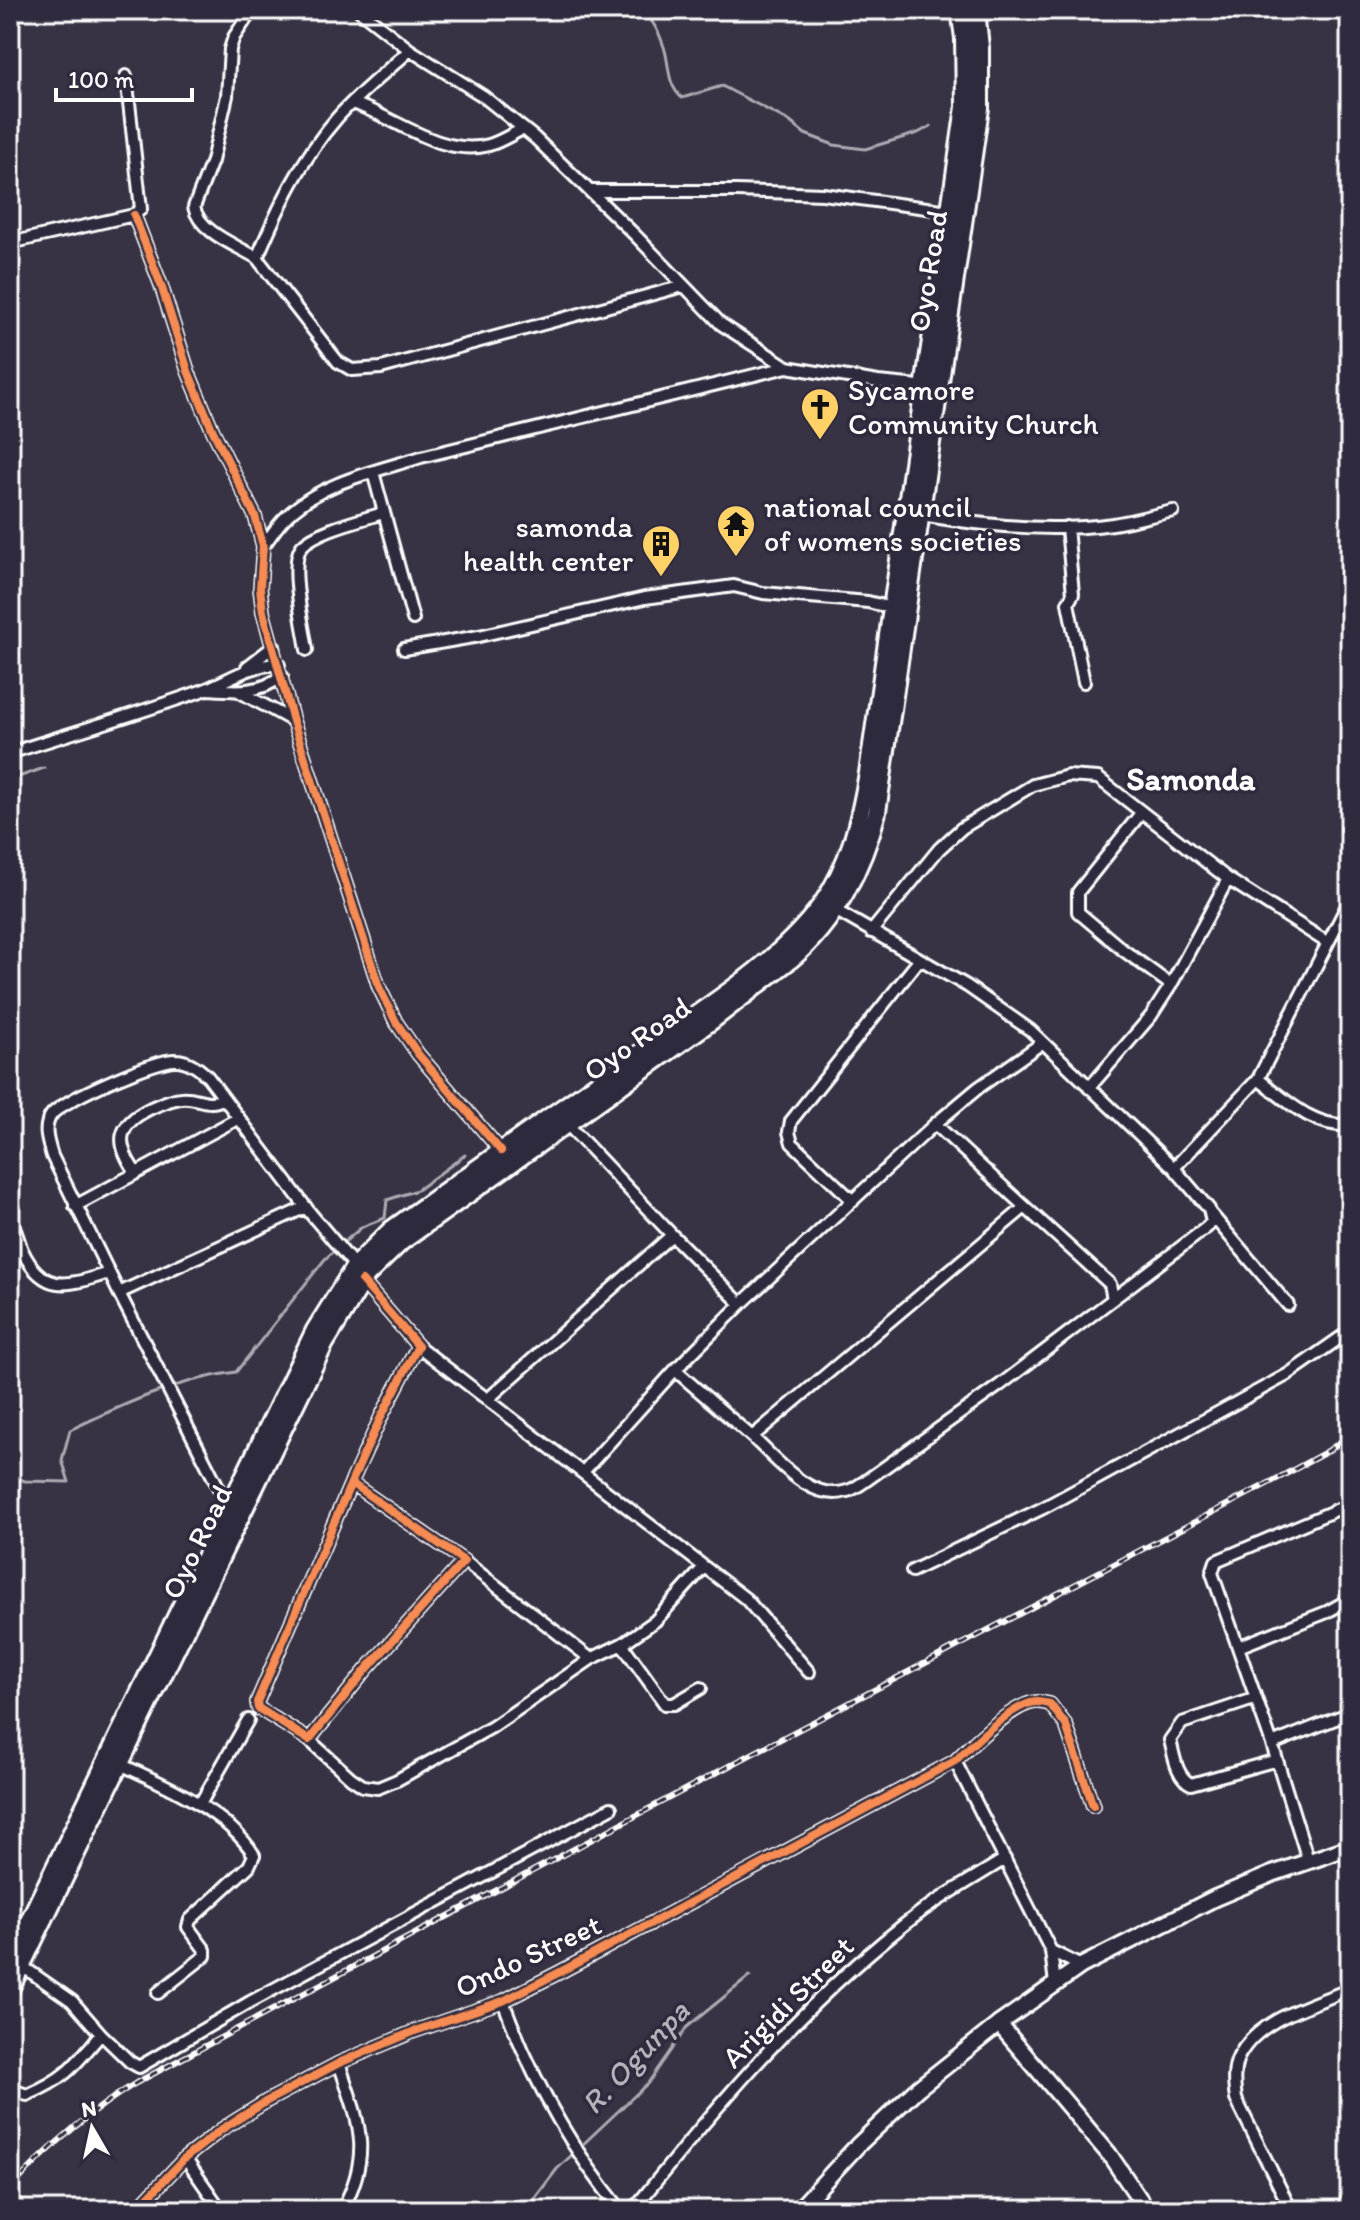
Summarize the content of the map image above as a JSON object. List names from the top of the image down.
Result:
{
  "streets": {
    "main road": ["Oyo Road"],
    "street": ["Ondo Street", "Arigidi Street"]
  },
  "districts": ["Samonda"],
  "water": ["R. Ogunpa"],
  "places": {
    "church": ["Sycamore Community Church"],
    "temple": ["national council of womens societies"],
    "building": ["samonda health center"]
  },
  "scale_bar": "100 m",
  "north": "top"
}
